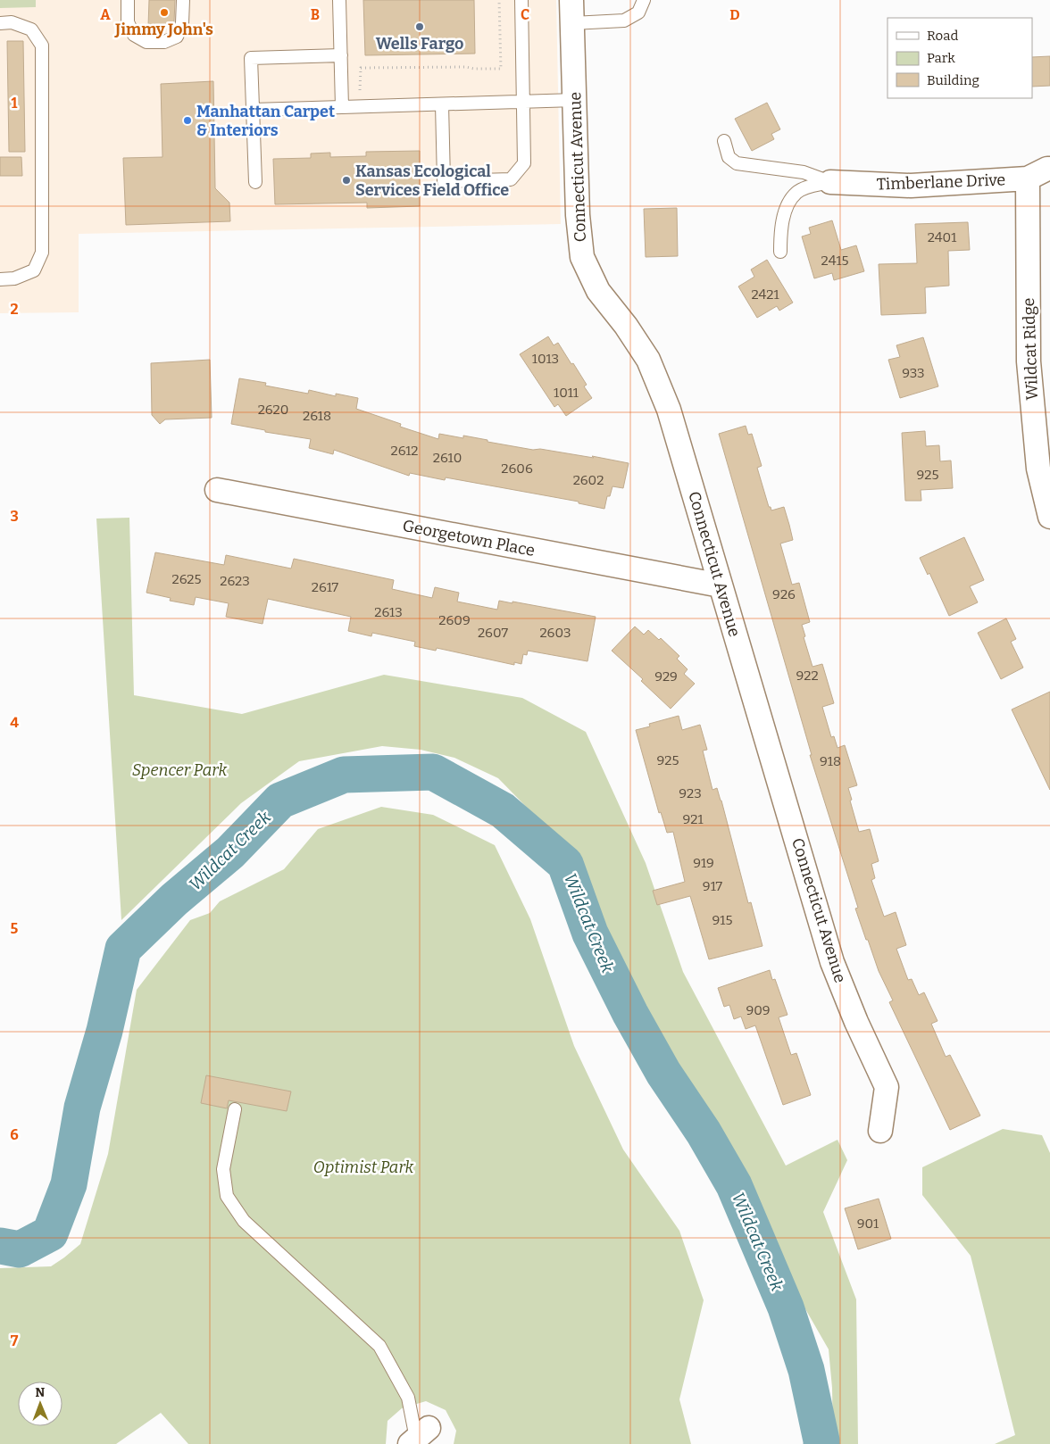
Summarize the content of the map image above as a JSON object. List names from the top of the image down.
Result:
{
  "streets": {
    "street": [
      "Connecticut Avenue",
      "Timberlane Drive",
      "Wildcat Ridge",
      "Georgetown Place"
    ]
  },
  "crossings": [
    ["Connecticut Avenue", "Georgetown Place"],
    ["Timberlane Drive", "Wildcat Ridge"]
  ],
  "water": ["Wildcat Creek"],
  "parks": ["Spencer Park", "Optimist Park"],
  "places": [
    "Jimmy John's",
    "Wells Fargo",
    "Manhattan Carpet & Interiors",
    "Kansas Ecological Services Field Office"
  ],
  "house_numbers": [
    "2401",
    "2415",
    "2421",
    "1013",
    "933",
    "1011",
    "2620",
    "2618",
    "2612",
    "2610",
    "2606",
    "925",
    "2602",
    "2625",
    "2623",
    "2617",
    "926",
    "2613",
    "2609",
    "2607",
    "2603",
    "922",
    "929",
    "925",
    "918",
    "923",
    "921",
    "919",
    "917",
    "915",
    "909",
    "901"
  ],
  "legend": ["Road", "Park", "Building"],
  "north": "top",
  "grid": {
    "columns": [
      "A",
      "B",
      "C",
      "D"
    ],
    "rows": [
      "1",
      "2",
      "3",
      "4",
      "5",
      "6",
      "7"
    ]
  }
}
